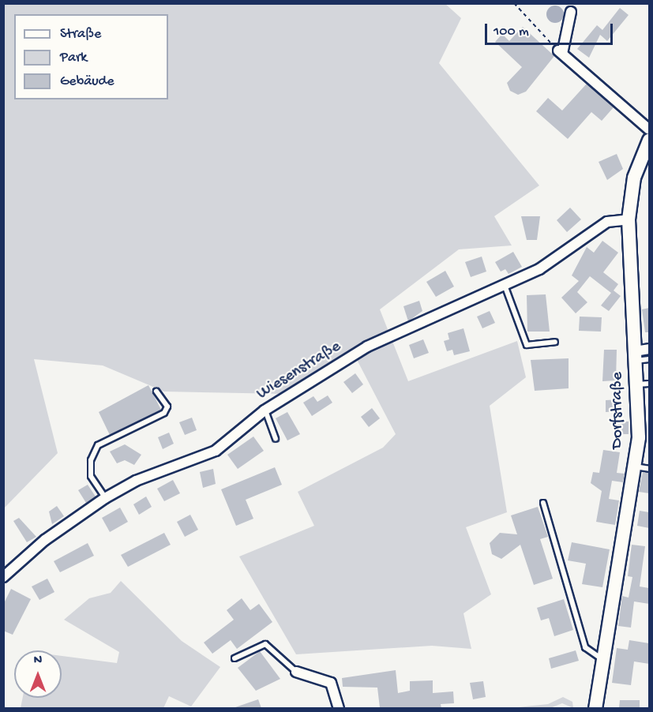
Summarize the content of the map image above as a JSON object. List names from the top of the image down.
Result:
{
  "streets": {
    "street": ["Wiesenstraße", "Dorfstraße"]
  },
  "crossings": [
    ["Wiesenstraße", "Dorfstraße"]
  ],
  "legend": ["Straße", "Park", "Gebäude"],
  "scale_bar": "100 m",
  "north": "top"
}
